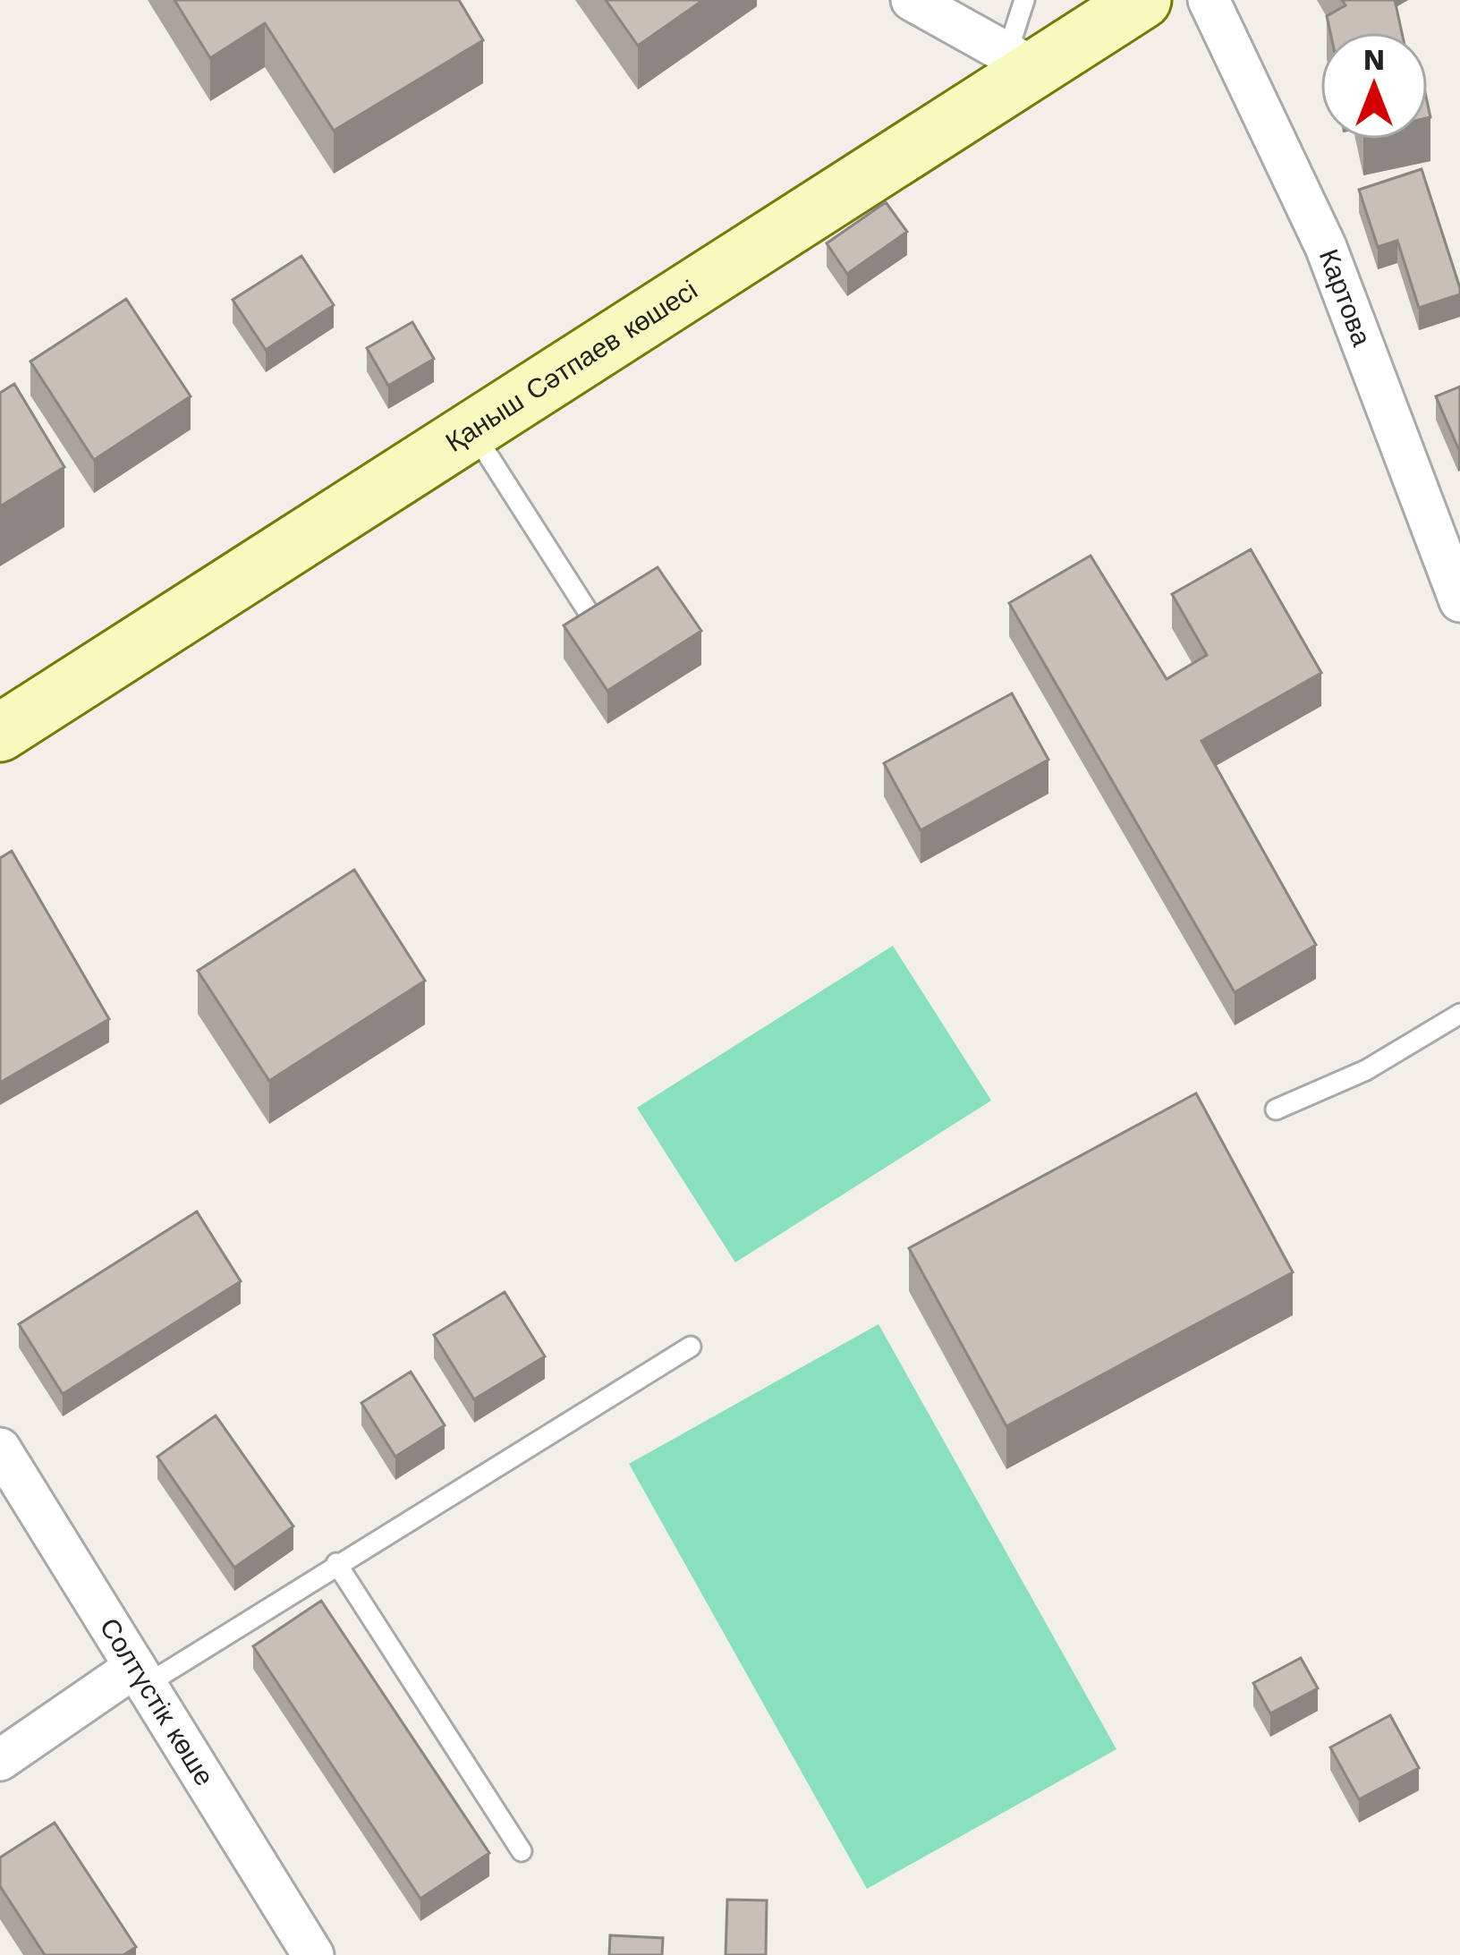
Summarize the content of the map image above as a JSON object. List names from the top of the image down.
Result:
{
  "streets": {
    "street": ["Картова", "Қаныш Сәтпаев көшесі", "Солтүстік көше"]
  },
  "north": "top"
}
